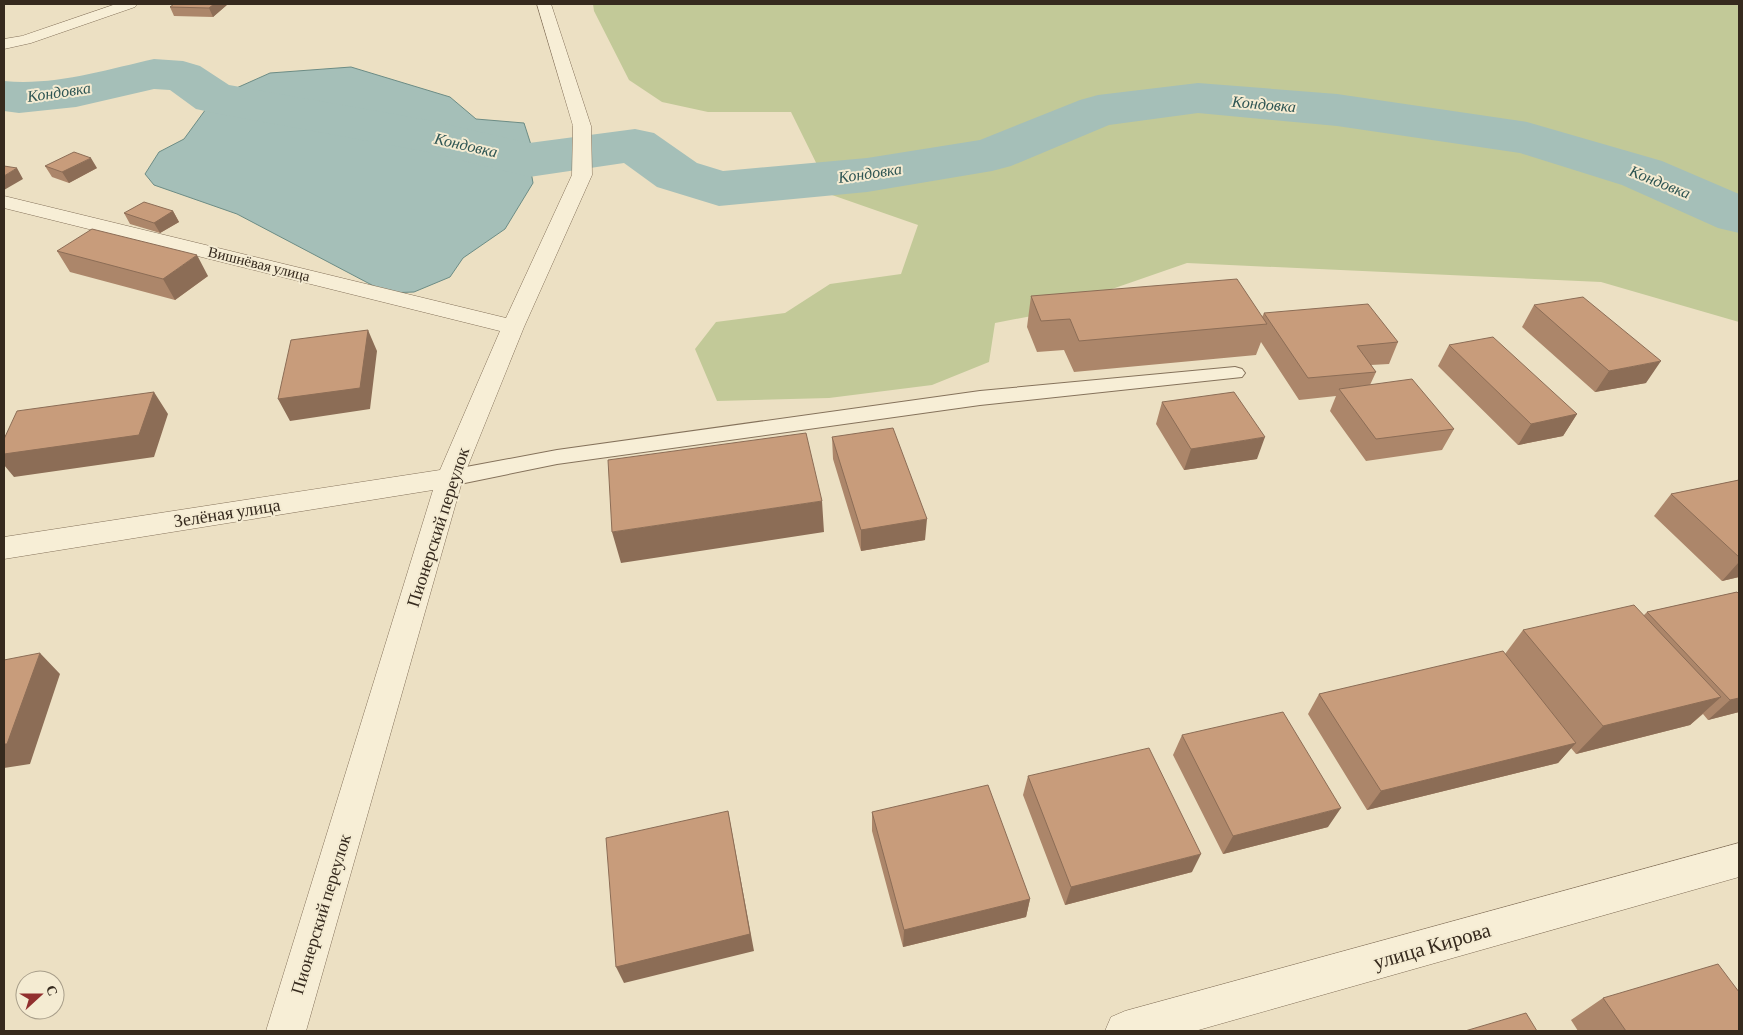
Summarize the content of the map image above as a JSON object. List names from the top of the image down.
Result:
{
  "streets": {
    "street": [
      "Вишнёвая улица",
      "Зелёная улица",
      "Пионерский переулок",
      "улица Кирова"
    ]
  },
  "crossings": [
    ["Вишнёвая улица", "Пионерский переулок"],
    ["Зелёная улица", "Пионерский переулок"]
  ],
  "water": ["Кондовка"],
  "north": "right"
}
